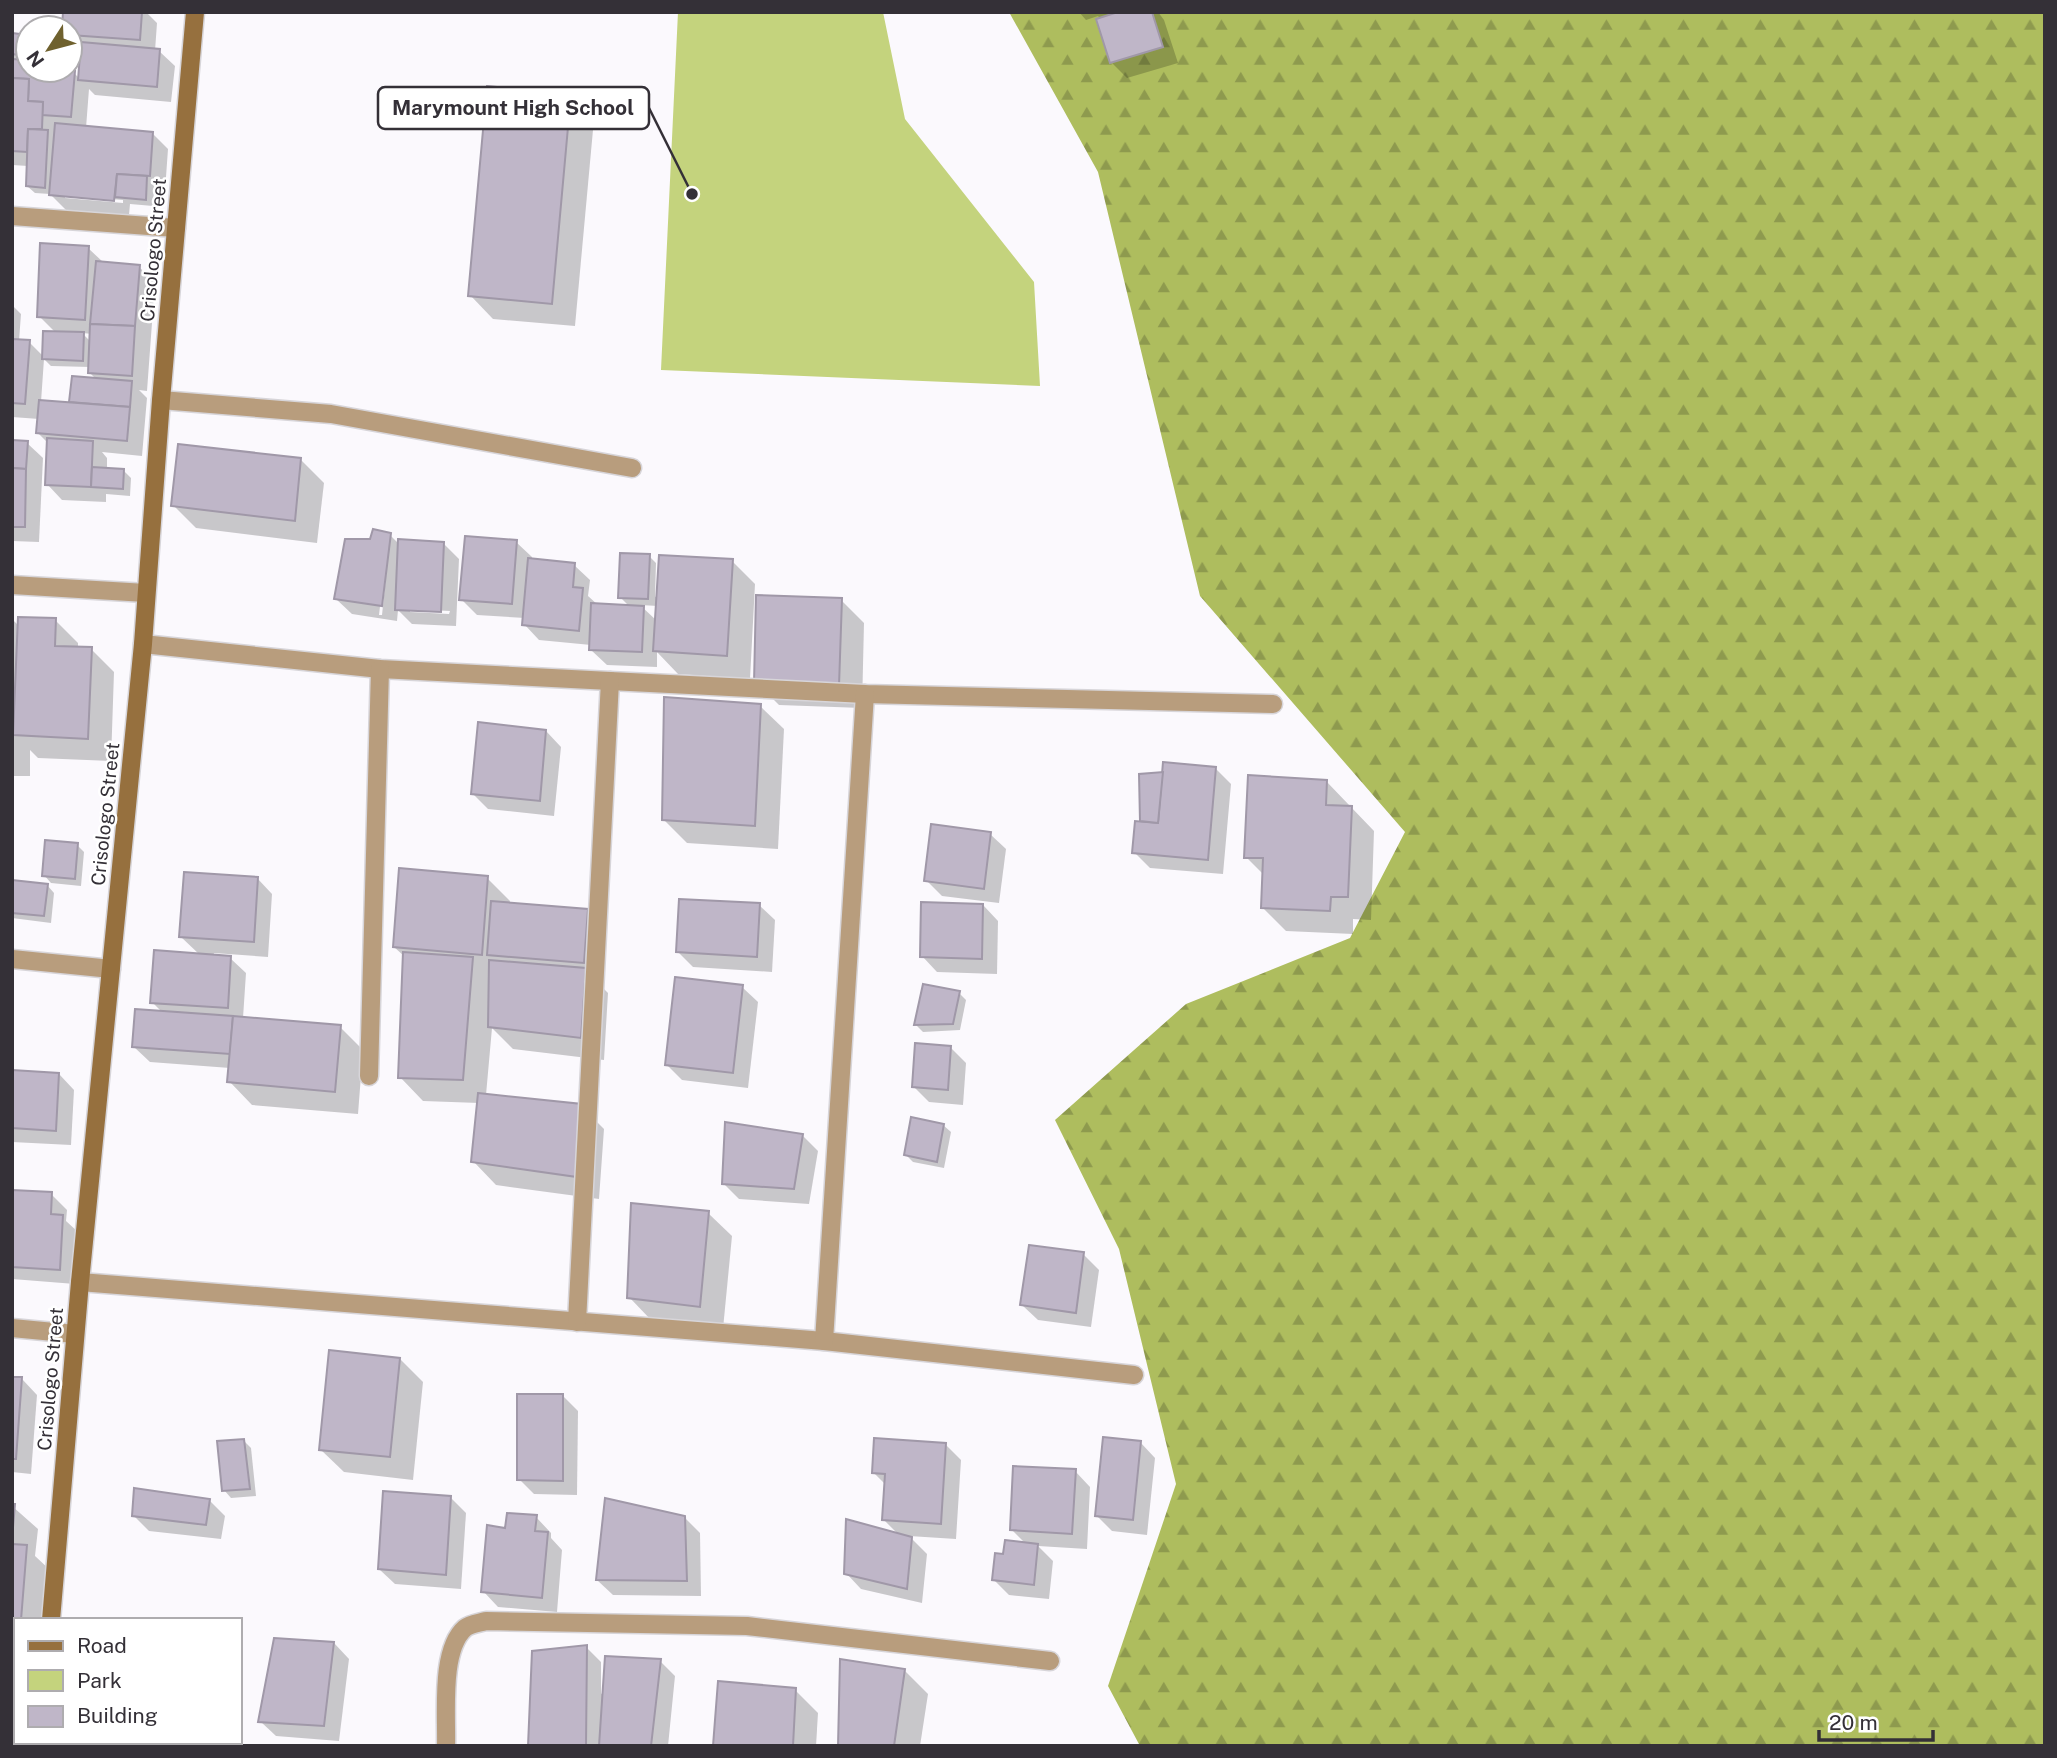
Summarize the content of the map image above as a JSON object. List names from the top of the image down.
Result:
{
  "streets": {
    "street": ["Crisologo Street"]
  },
  "places": ["Marymount High School"],
  "legend": ["Road", "Park", "Building"],
  "scale_bar": "20 m",
  "north": "bottom left"
}
